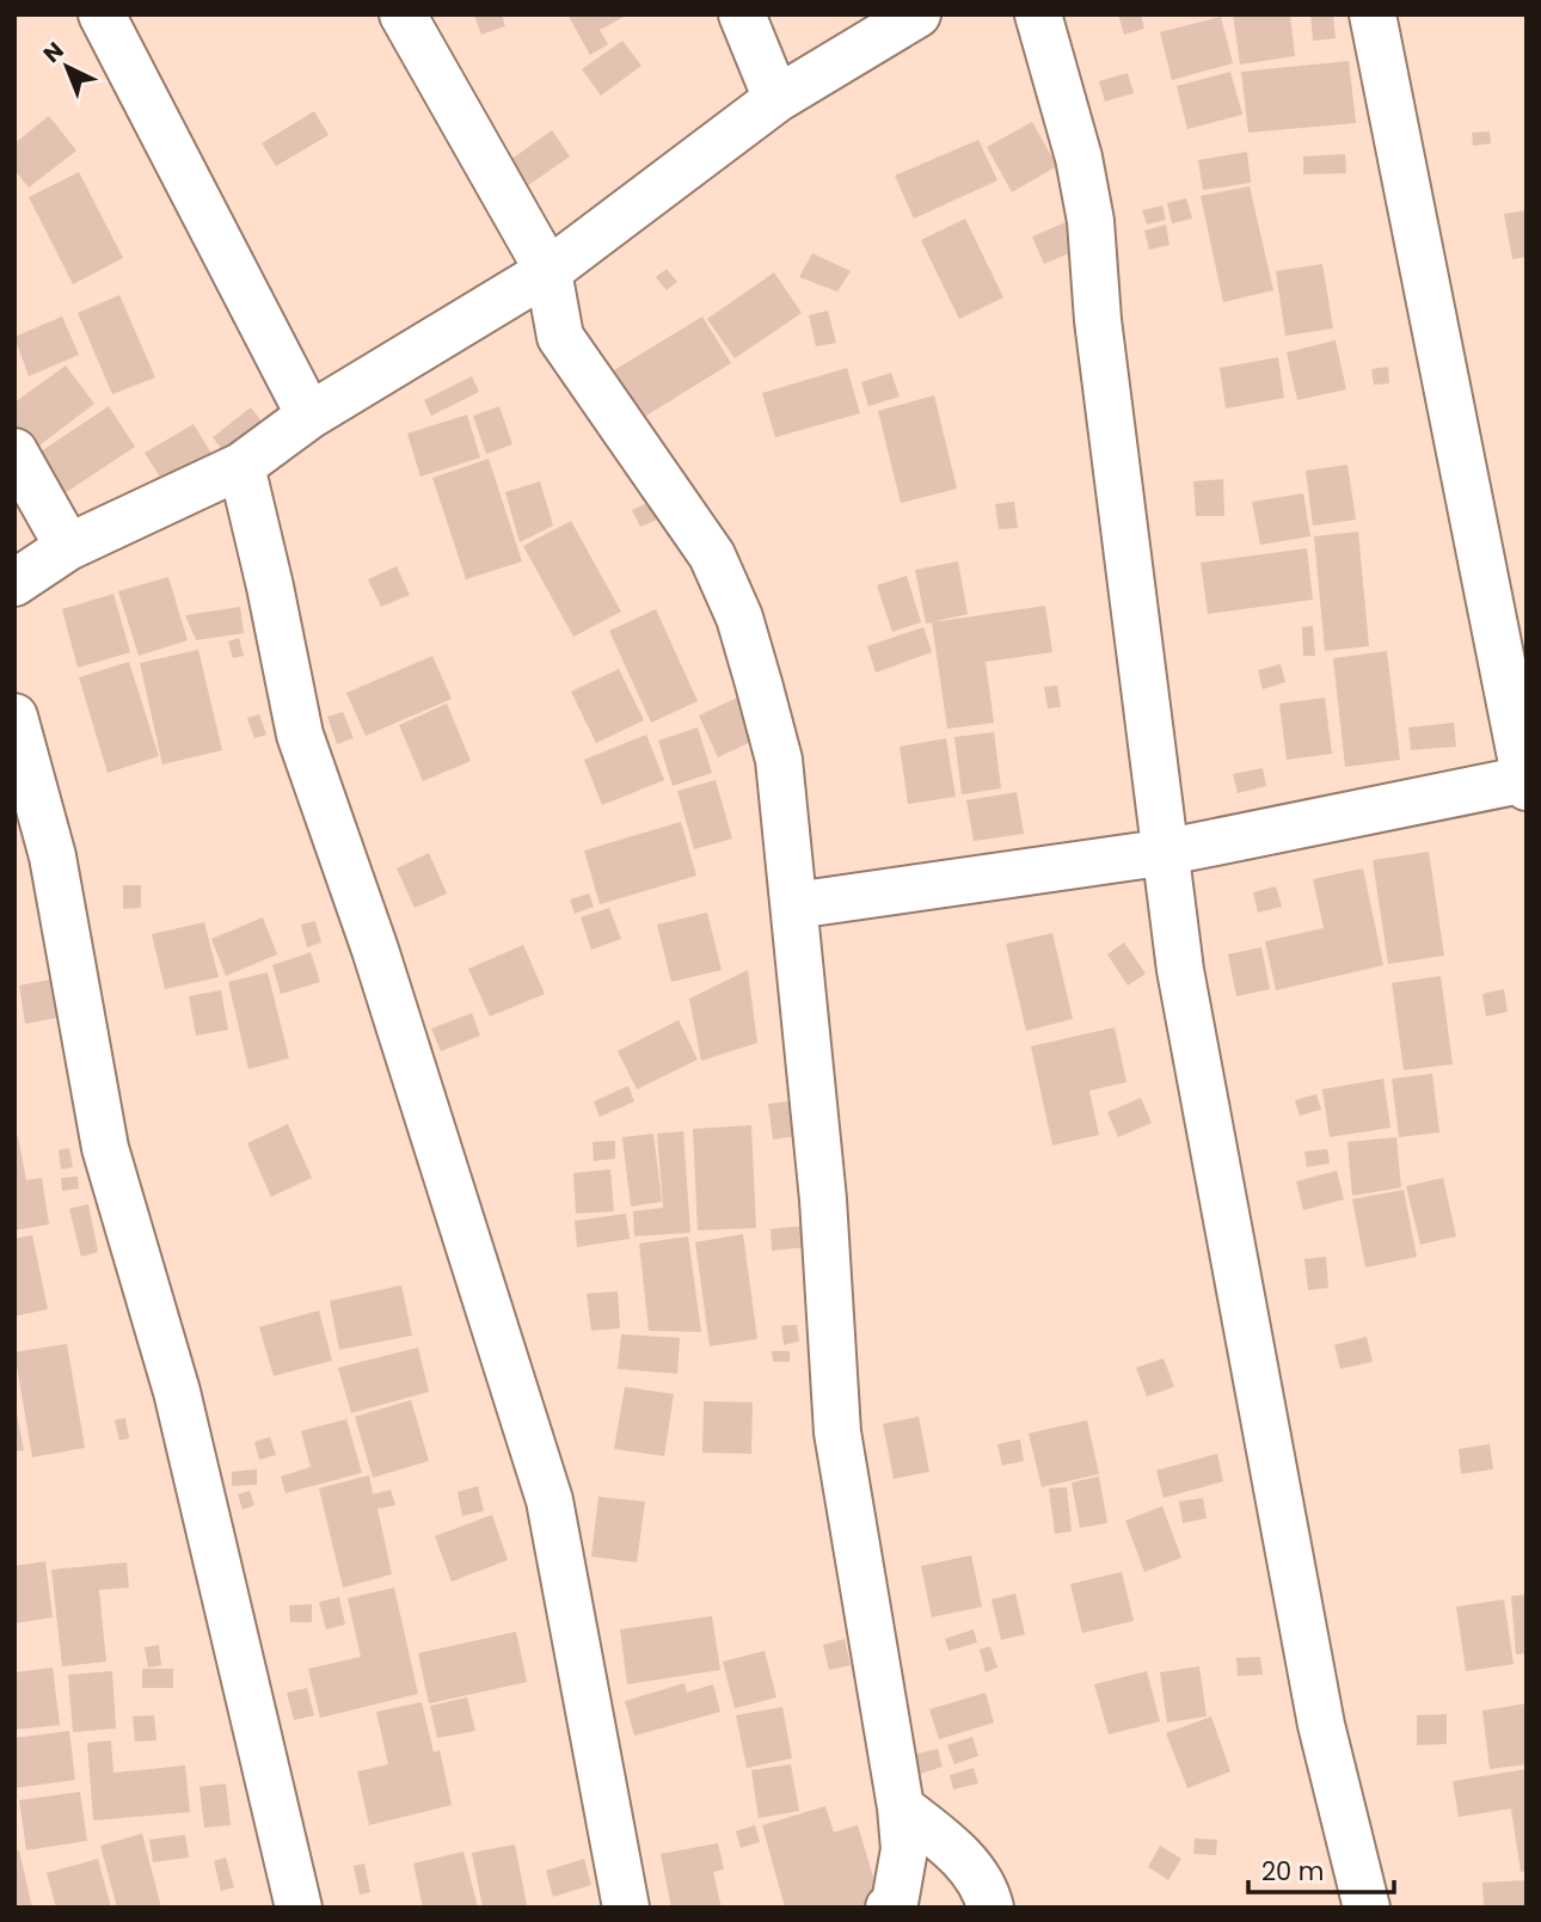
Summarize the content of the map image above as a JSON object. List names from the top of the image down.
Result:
{
  "scale_bar": "20 m",
  "north": "top left"
}
